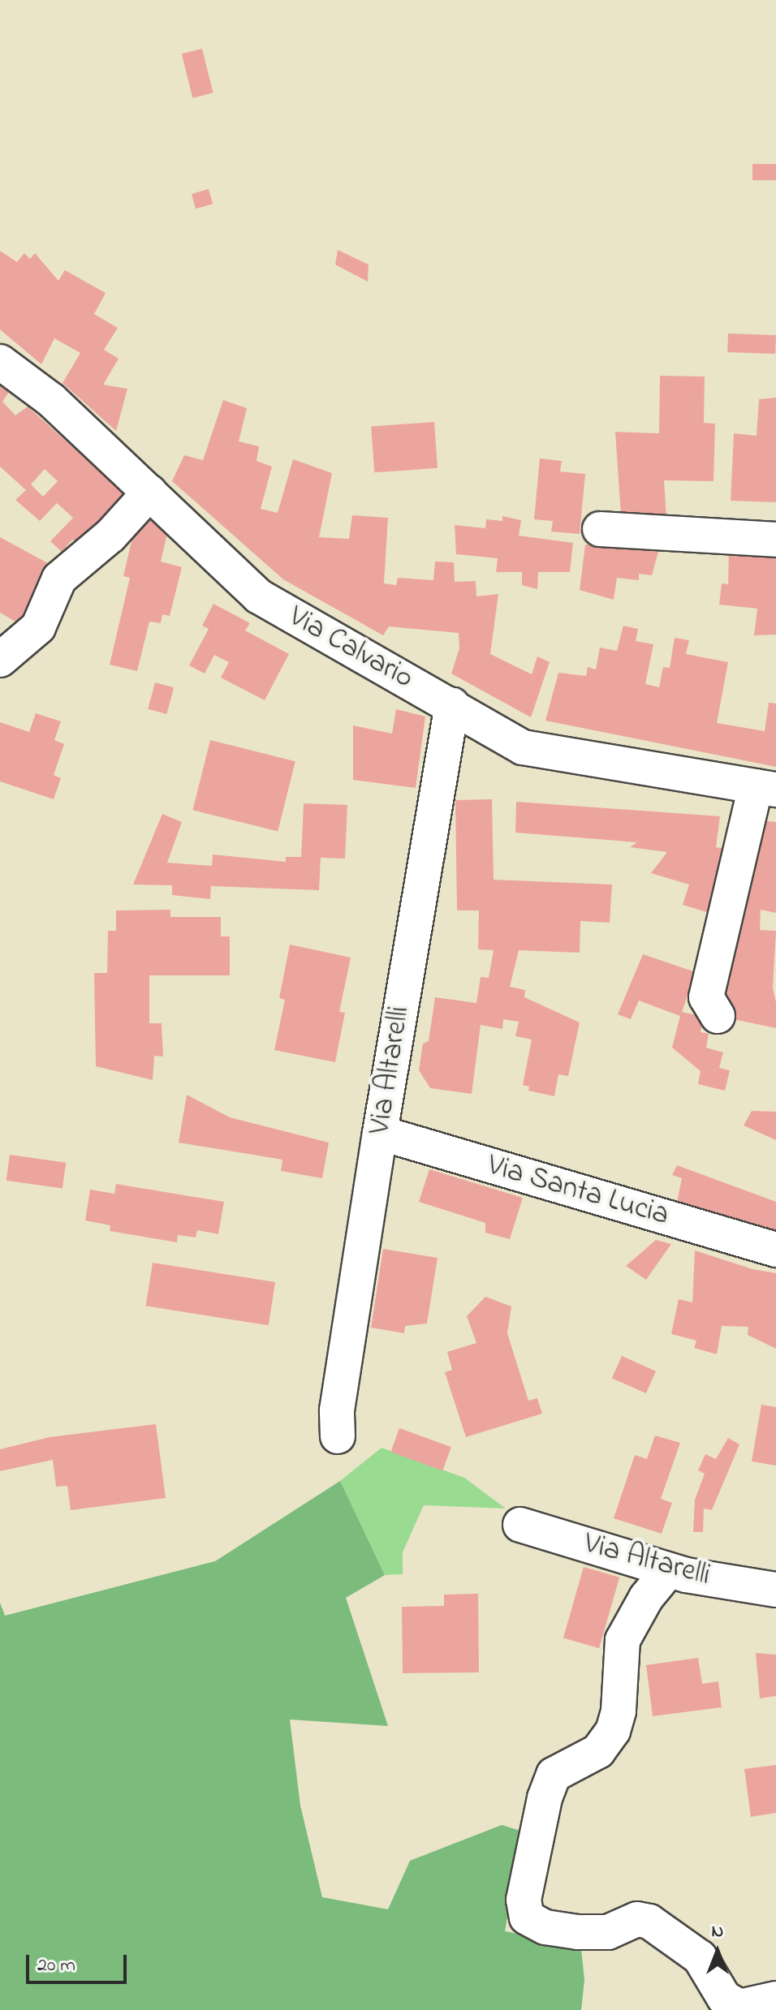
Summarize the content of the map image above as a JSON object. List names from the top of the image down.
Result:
{
  "streets": {
    "street": ["Via Calvario", "Via Altarelli", "Via Santa Lucia"]
  },
  "crossings": [
    ["Via Calvario", "Via Altarelli"],
    ["Via Altarelli", "Via Santa Lucia"]
  ],
  "scale_bar": "20 m",
  "north": "top"
}
